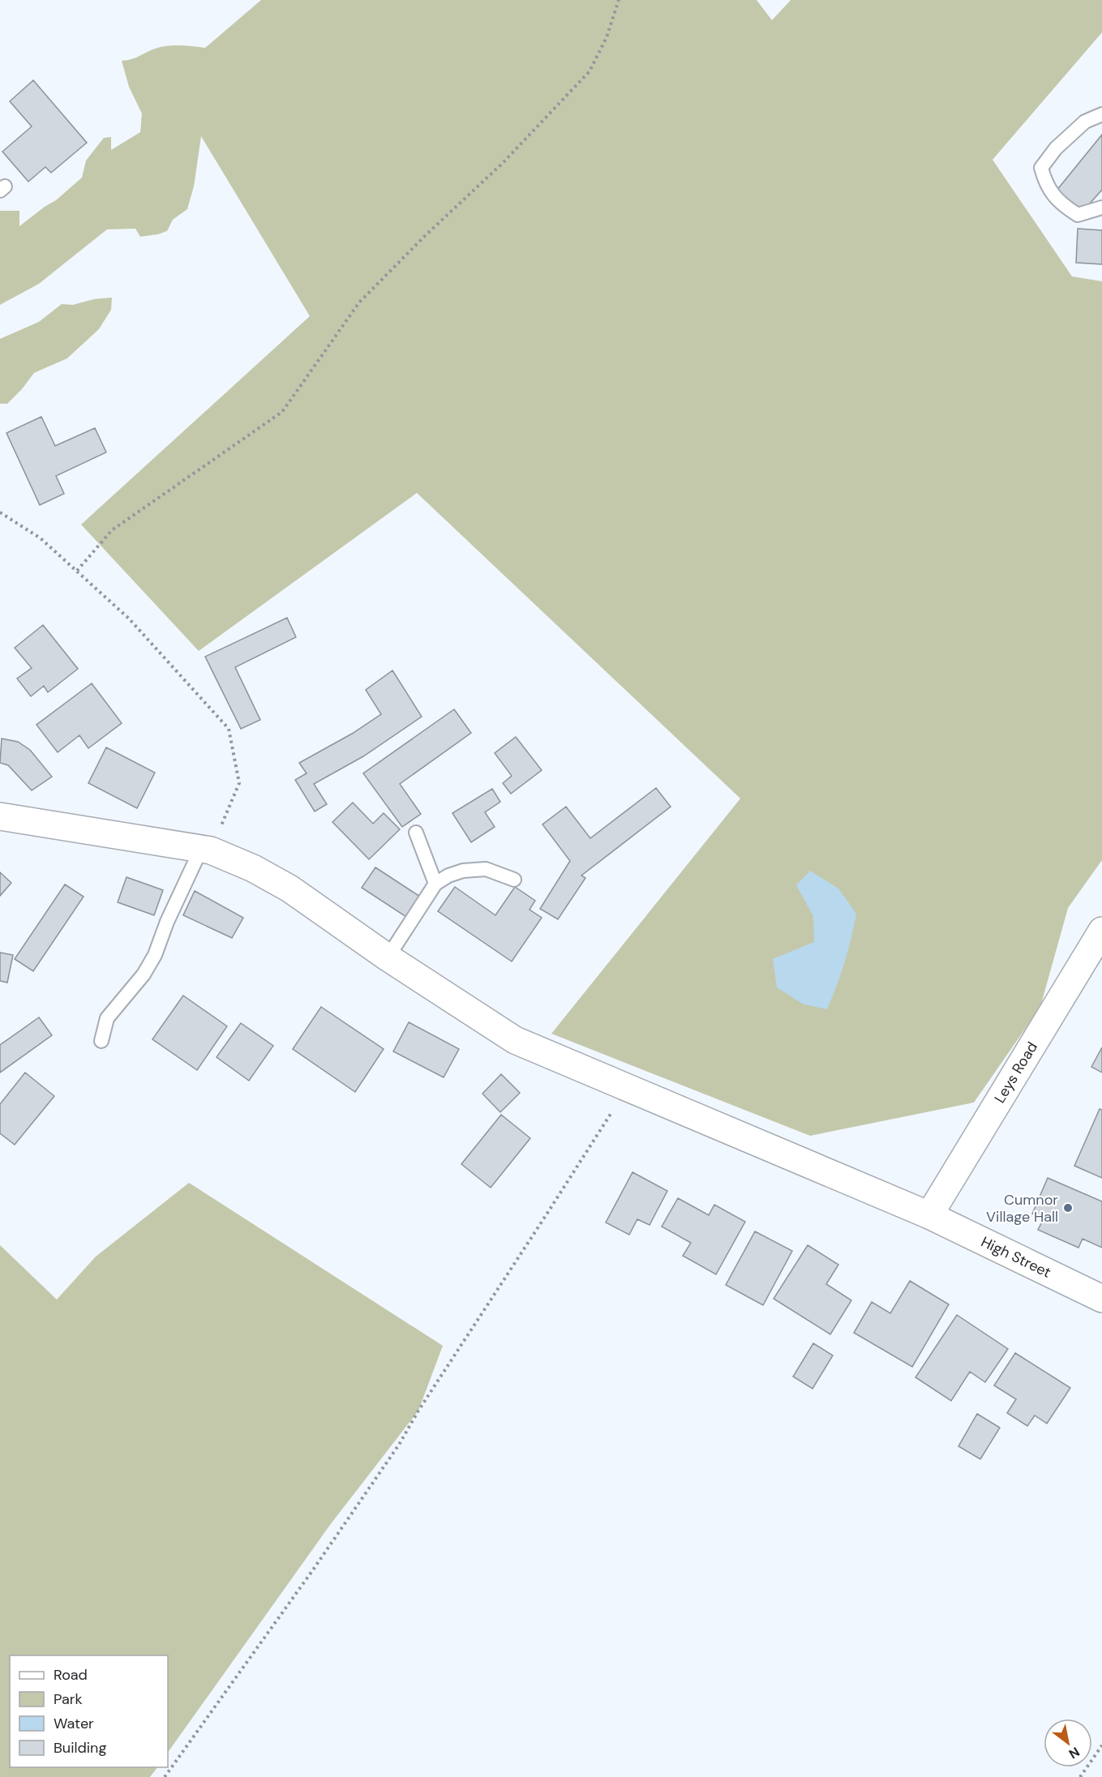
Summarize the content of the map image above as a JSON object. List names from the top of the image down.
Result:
{
  "streets": {
    "main road": ["Leys Road", "High Street"]
  },
  "crossings": [
    ["Leys Road", "High Street"]
  ],
  "places": ["Cumnor Village Hall"],
  "legend": [
    "Road",
    "Park",
    "Water",
    "Building"
  ],
  "north": "bottom right"
}
